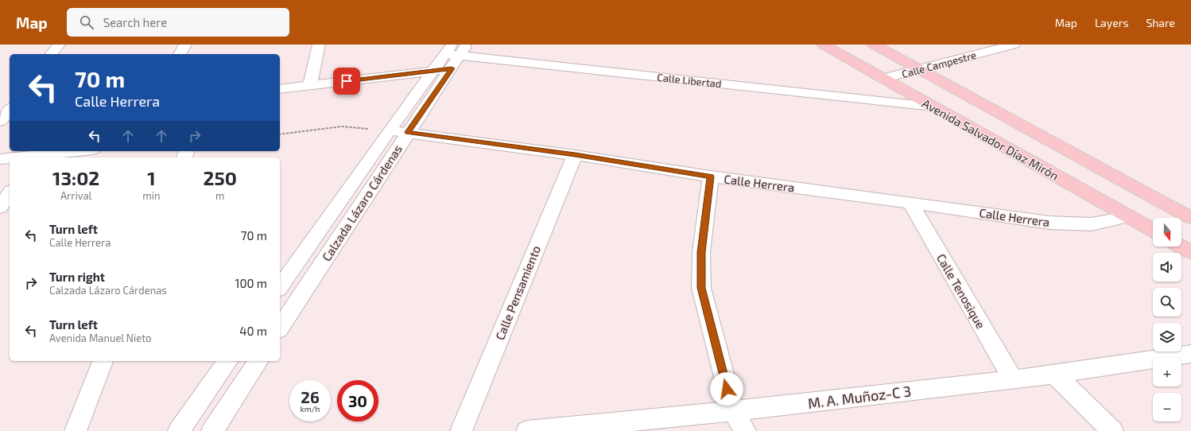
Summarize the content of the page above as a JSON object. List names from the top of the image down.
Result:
{
  "streets": {
    "main road": ["Avenida Salvador Díaz Mirón"],
    "street": [
      "Calle Campestre",
      "Calle Libertad",
      "Calle Herrera",
      "Calzada Lázaro Cárdenas",
      "Calle Tenosique",
      "Calle Pensamiento",
      "M. A. Muñoz-C 3"
    ]
  },
  "crossings": [
    ["Calle Campestre", "Avenida Salvador Díaz Mirón"],
    ["Calle Libertad", "Avenida Salvador Díaz Mirón"],
    ["Calle Libertad", "Calzada Lázaro Cárdenas"],
    ["Avenida Salvador Díaz Mirón", "Calle Herrera"],
    ["Calle Herrera", "Calzada Lázaro Cárdenas"],
    ["Calle Herrera", "Calle Tenosique"],
    ["Calle Herrera", "Calle Pensamiento"],
    ["Calle Tenosique", "M. A. Muñoz-C 3"]
  ],
  "north": "bottom",
  "page": {
    "header": "Map",
    "search": "Search here",
    "nav": ["Map", "Layers", "Share"],
    "turn": ["70 m", "Calle Herrera"],
    "eta": [
      "13:02",
      "Arrival",
      "1",
      "min",
      "250",
      "m"
    ],
    "list": [
      {
        "name": "Turn left",
        "note": "Calle Herrera",
        "value": "70 m"
      },
      {
        "name": "Turn right",
        "note": "Calzada Lázaro Cárdenas",
        "value": "100 m"
      },
      {
        "name": "Turn left",
        "note": "Avenida Manuel Nieto",
        "value": "40 m"
      }
    ],
    "map_buttons": ["+", "−"],
    "speed": "26 km/h",
    "limit": "30"
  }
}
